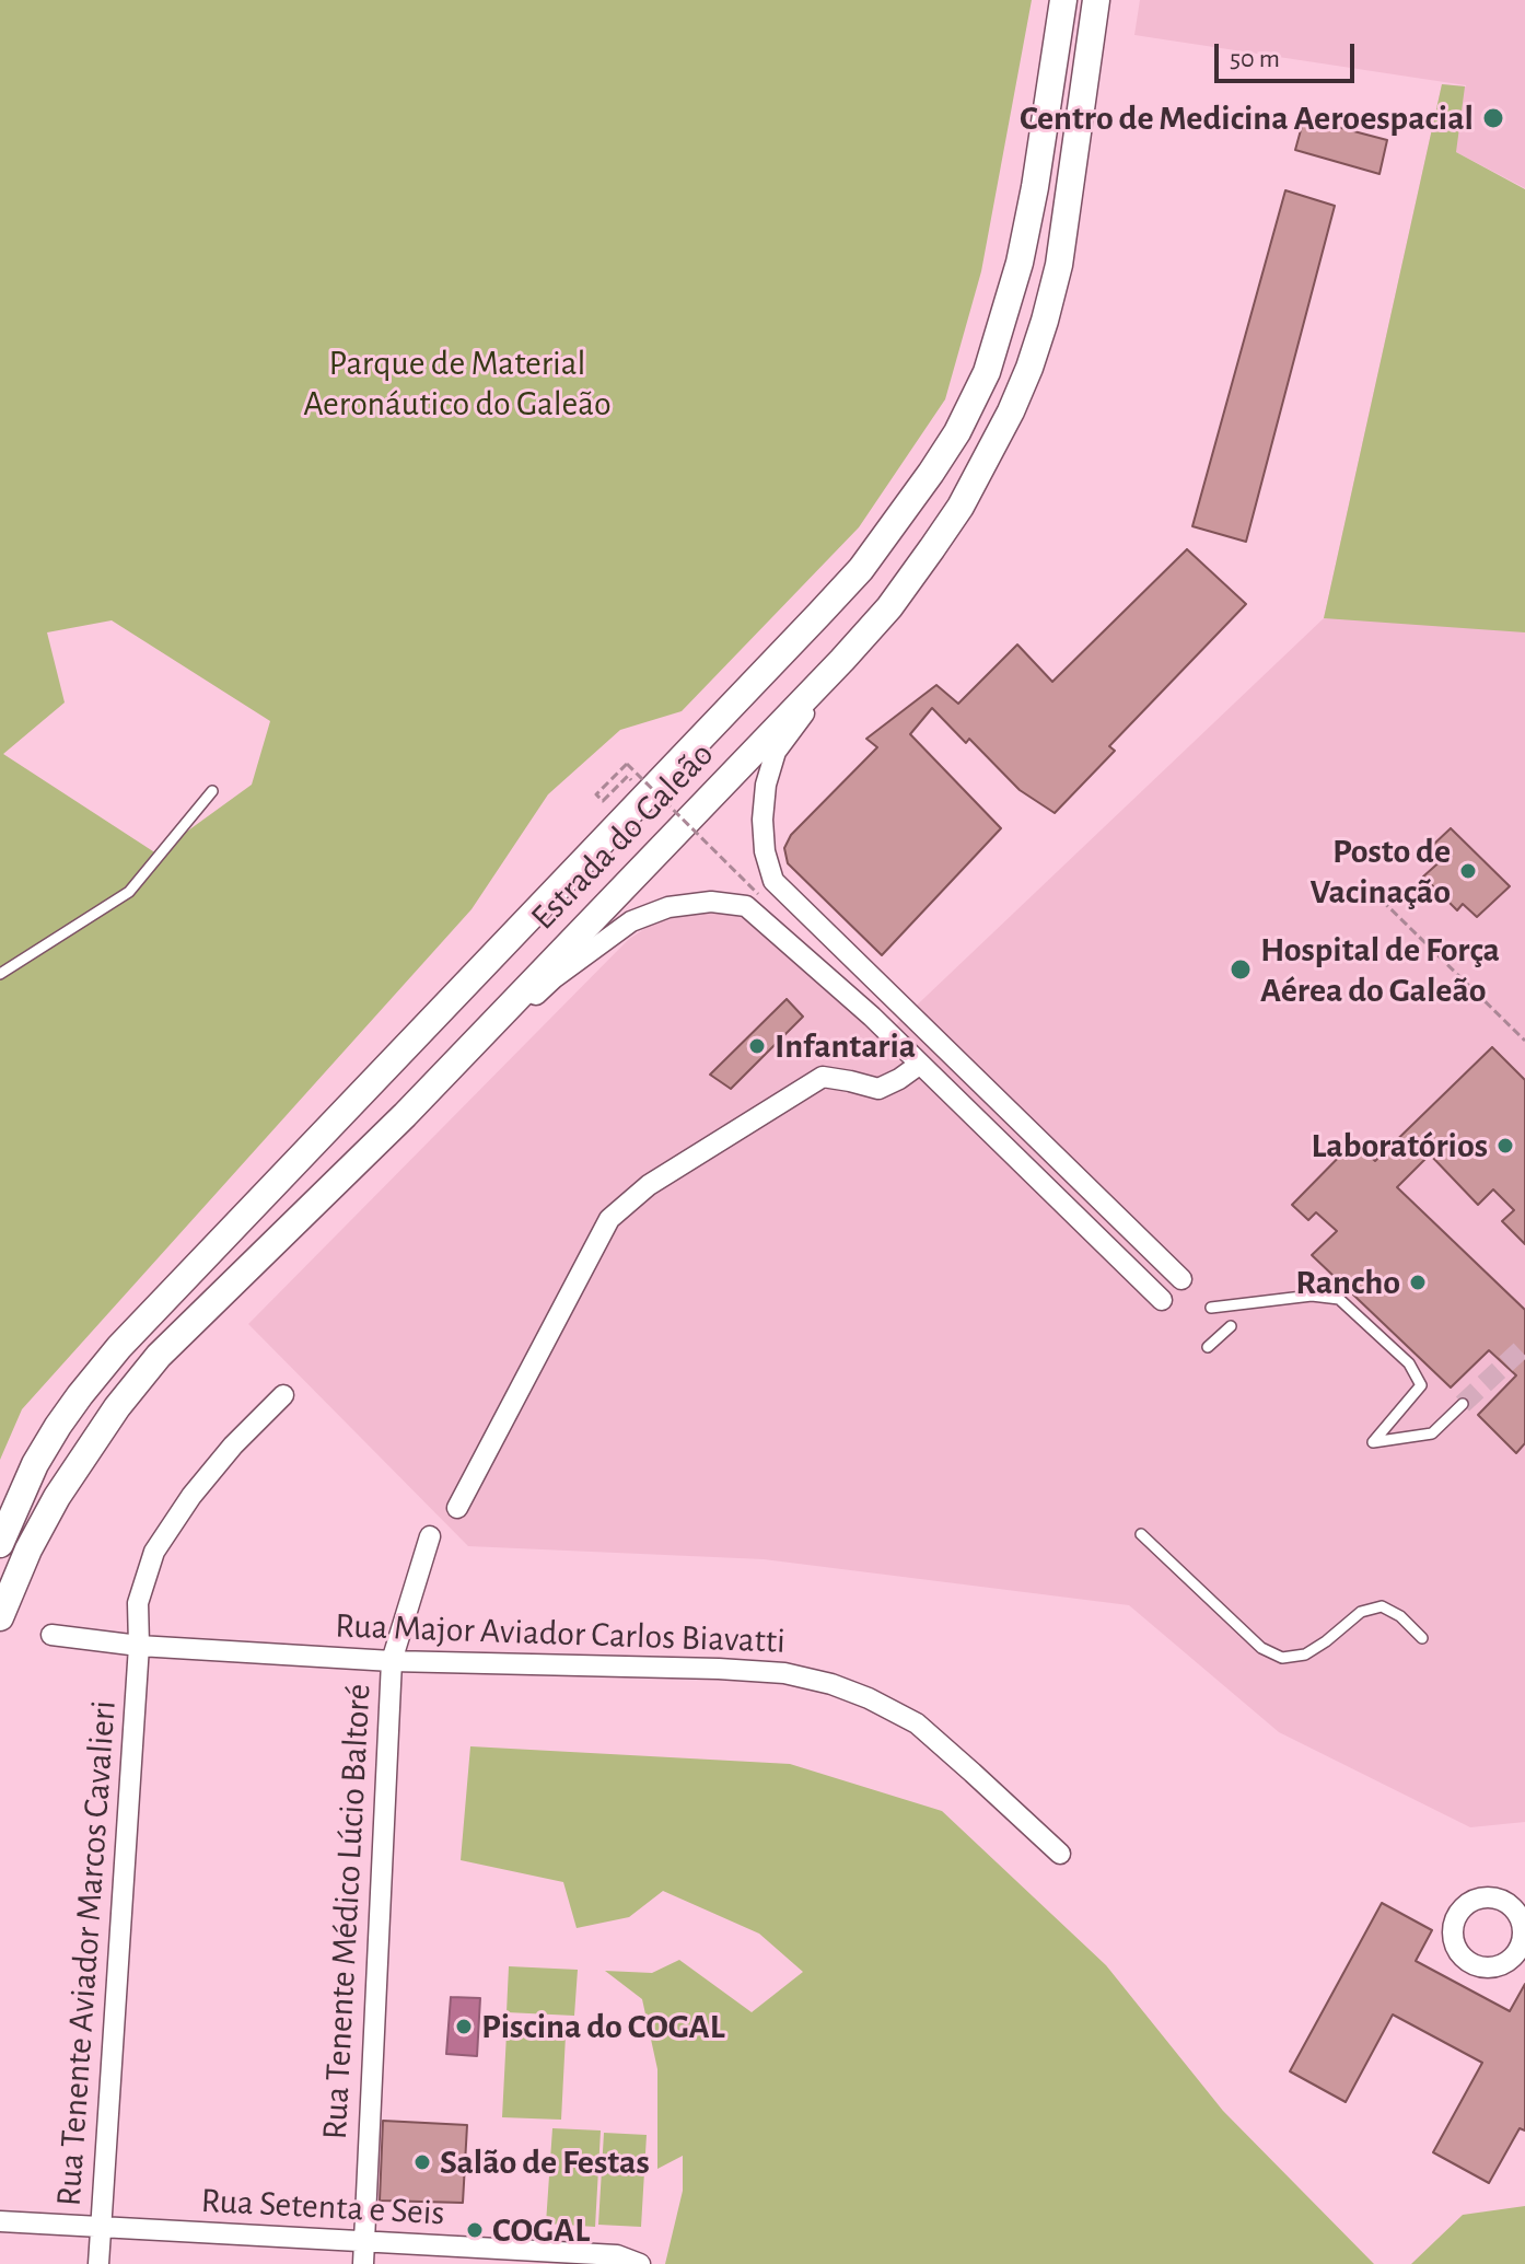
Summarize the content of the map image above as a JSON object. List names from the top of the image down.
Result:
{
  "streets": {
    "main road": ["Estrada do Galeão"],
    "street": [
      "Rua Major Aviador Carlos Biavatti",
      "Rua Tenente Médico Lúcio Baltoré",
      "Rua Tenente Aviador Marcos Cavalieri",
      "Rua Setenta e Seis"
    ]
  },
  "crossings": [
    ["Rua Major Aviador Carlos Biavatti", "Rua Tenente Médico Lúcio Baltoré"],
    ["Rua Major Aviador Carlos Biavatti", "Rua Tenente Aviador Marcos Cavalieri"],
    ["Rua Tenente Médico Lúcio Baltoré", "Rua Setenta e Seis"],
    ["Rua Tenente Aviador Marcos Cavalieri", "Rua Setenta e Seis"]
  ],
  "parks": ["Parque de Material Aeronáutico do Galeão"],
  "places": [
    "Centro de Medicina Aeroespacial",
    "Posto de Vacinação",
    "Hospital de Força Aérea do Galeão",
    "Infantaria",
    "Laboratórios",
    "Rancho",
    "Piscina do COGAL",
    "Salão de Festas",
    "COGAL"
  ],
  "scale_bar": "50 m"
}
